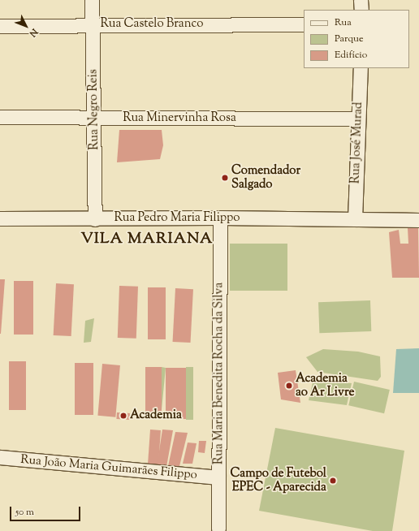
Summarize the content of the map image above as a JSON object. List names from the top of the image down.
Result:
{
  "streets": {
    "street": [
      "Rua Castelo Branco",
      "Rua Negro Reis",
      "Rua Minervinha Rosa",
      "Rua José Murad",
      "Rua Pedro Maria Filippo",
      "Rua Maria Benedita Rocha da Silva",
      "Rua João Maria Guimarães Filippo"
    ]
  },
  "crossings": [
    ["Rua Castelo Branco", "Rua Negro Reis"],
    ["Rua Negro Reis", "Rua Minervinha Rosa"],
    ["Rua Negro Reis", "Rua Pedro Maria Filippo"],
    ["Rua Minervinha Rosa", "Rua José Murad"],
    ["Rua José Murad", "Rua Pedro Maria Filippo"],
    ["Rua Pedro Maria Filippo", "Rua Maria Benedita Rocha da Silva"],
    ["Rua Maria Benedita Rocha da Silva", "Rua João Maria Guimarães Filippo"]
  ],
  "districts": ["VILA MARIANA"],
  "places": [
    "Comendador Salgado",
    "Academia ao Ar Livre",
    "Academia",
    "Campo de Futebol EPEC - Aparecida"
  ],
  "legend": ["Rua", "Parque", "Edifício"],
  "scale_bar": "50 m",
  "north": "bottom right"
}
